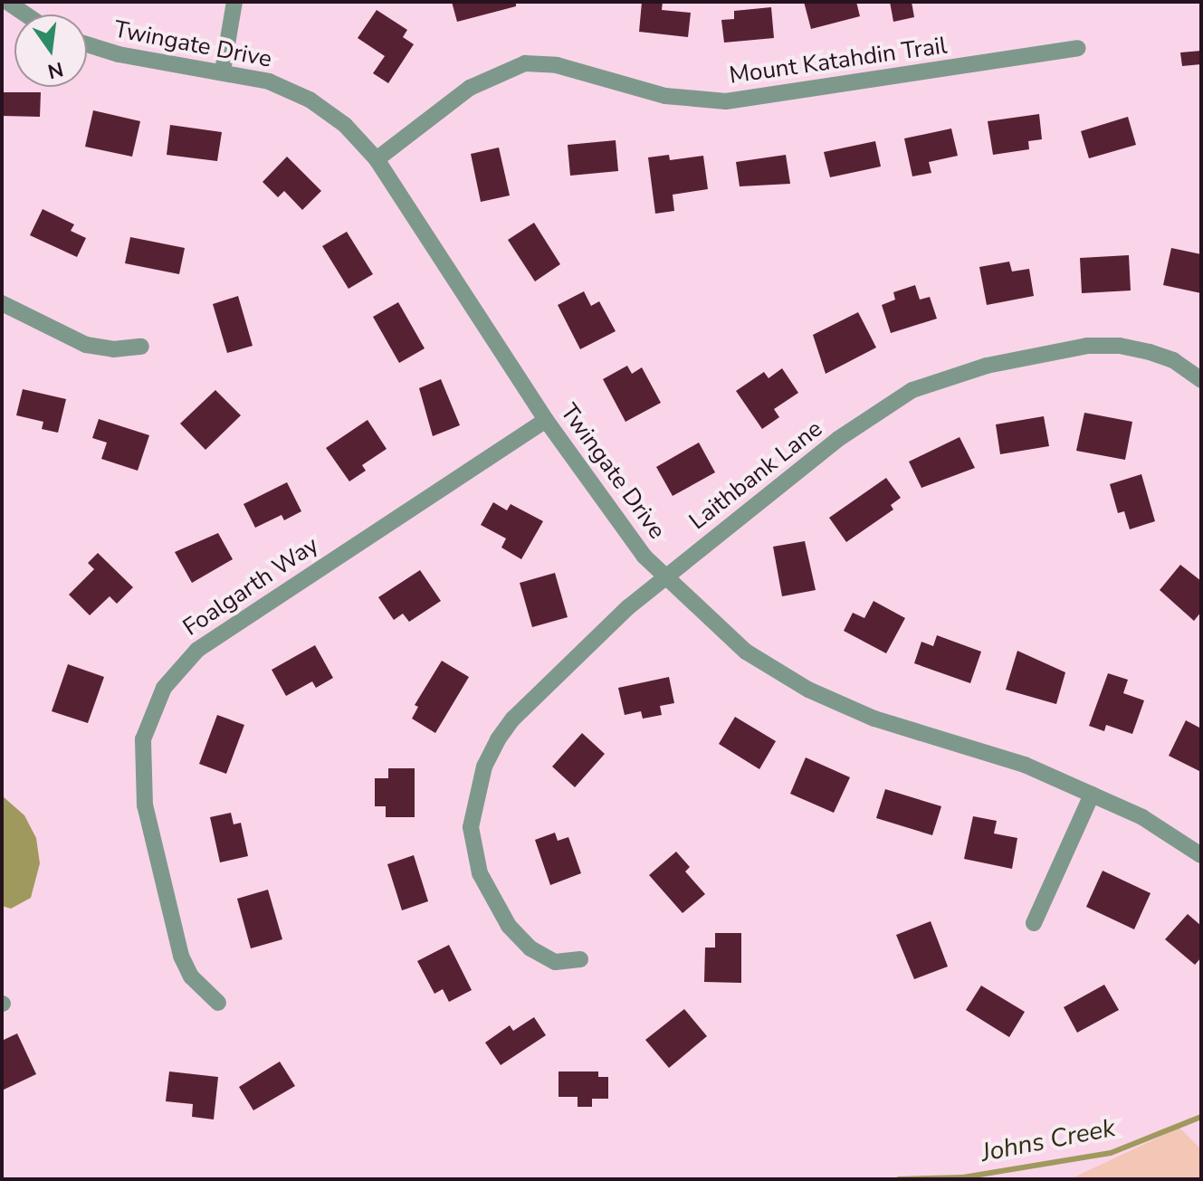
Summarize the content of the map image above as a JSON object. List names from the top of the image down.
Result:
{
  "streets": {
    "street": [
      "Twingate Drive",
      "Mount Katahdin Trail",
      "Laithbank Lane",
      "Foalgarth Way"
    ]
  },
  "crossings": [
    ["Twingate Drive", "Mount Katahdin Trail"],
    ["Twingate Drive", "Laithbank Lane"],
    ["Twingate Drive", "Foalgarth Way"]
  ],
  "water": ["Johns Creek"],
  "north": "bottom"
}
